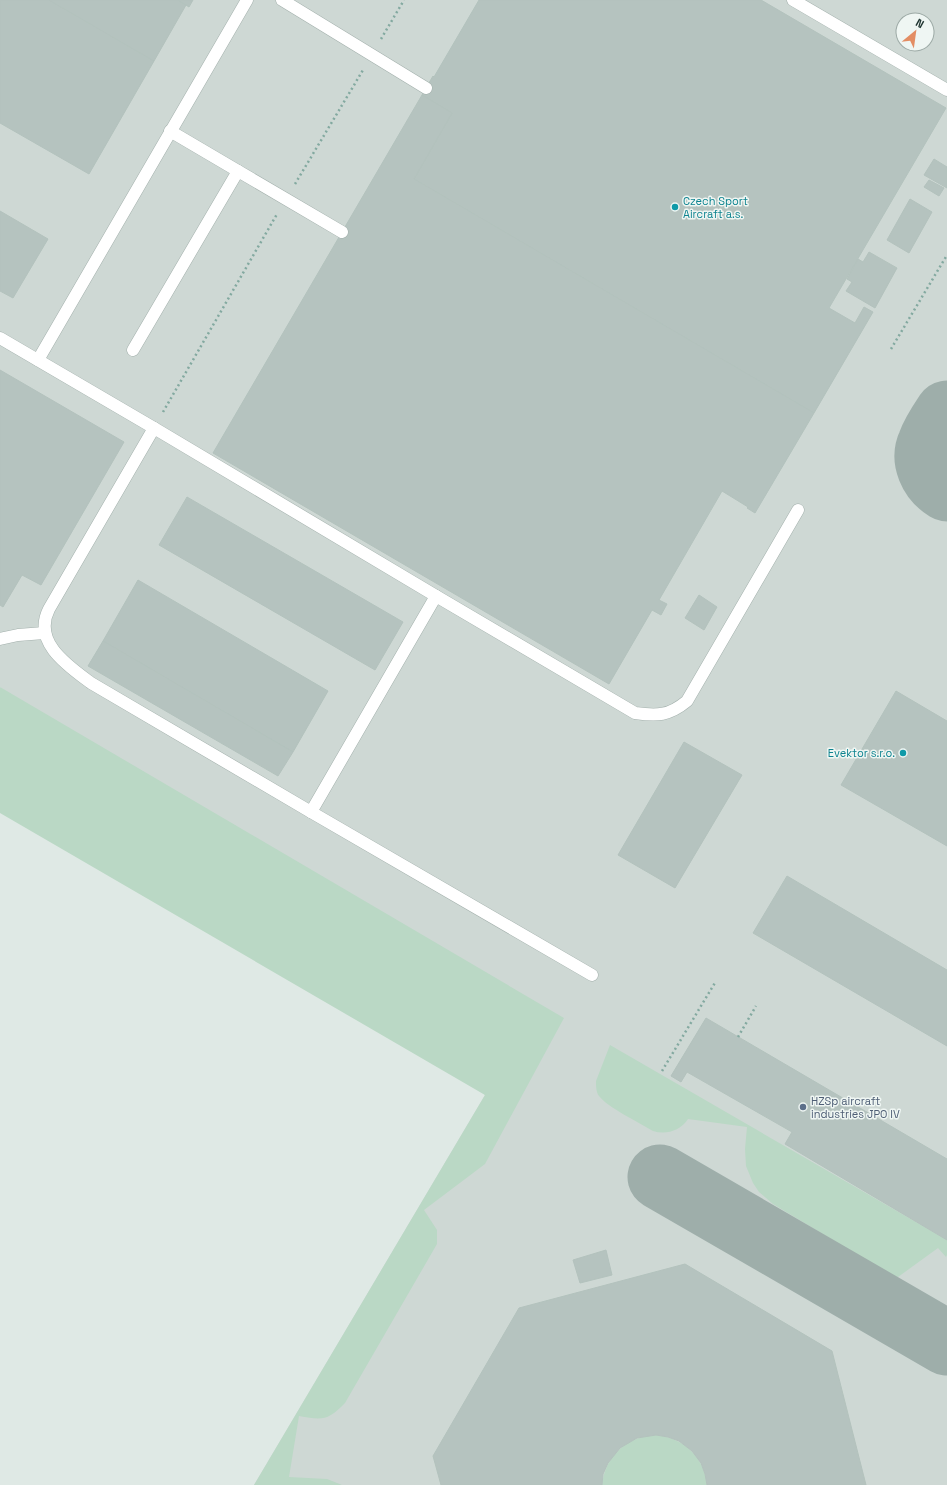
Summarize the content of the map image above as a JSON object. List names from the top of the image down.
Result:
{
  "places": ["Czech Sport Aircraft a.s.", "Evektor s.r.o.", "HZSp aircraft industries JPO IV"],
  "north": "top right"
}
